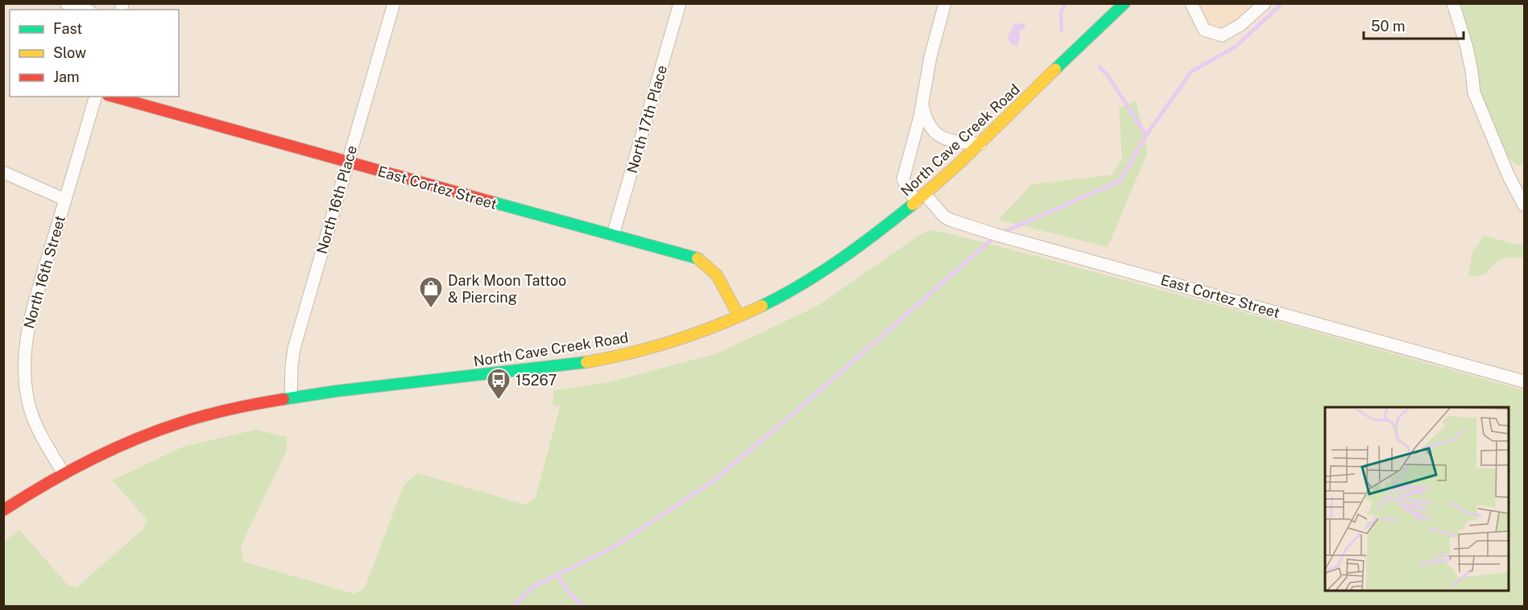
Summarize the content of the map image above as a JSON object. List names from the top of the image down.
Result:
{
  "streets": {
    "main road": ["North Cave Creek Road", "East Cortez Street"],
    "street": ["North 17th Place", "North 16th Place", "North 16th Street"]
  },
  "crossings": [
    ["North 17th Place", "East Cortez Street"],
    ["North Cave Creek Road", "East Cortez Street"],
    ["North Cave Creek Road", "North 16th Place"],
    ["North Cave Creek Road", "North 16th Street"],
    ["East Cortez Street", "North 16th Place"]
  ],
  "places": {
    "shop": ["Dark Moon Tattoo & Piercing"],
    "bus stop": ["15267"]
  },
  "legend": ["Fast", "Slow", "Jam"],
  "scale_bar": "50 m"
}
